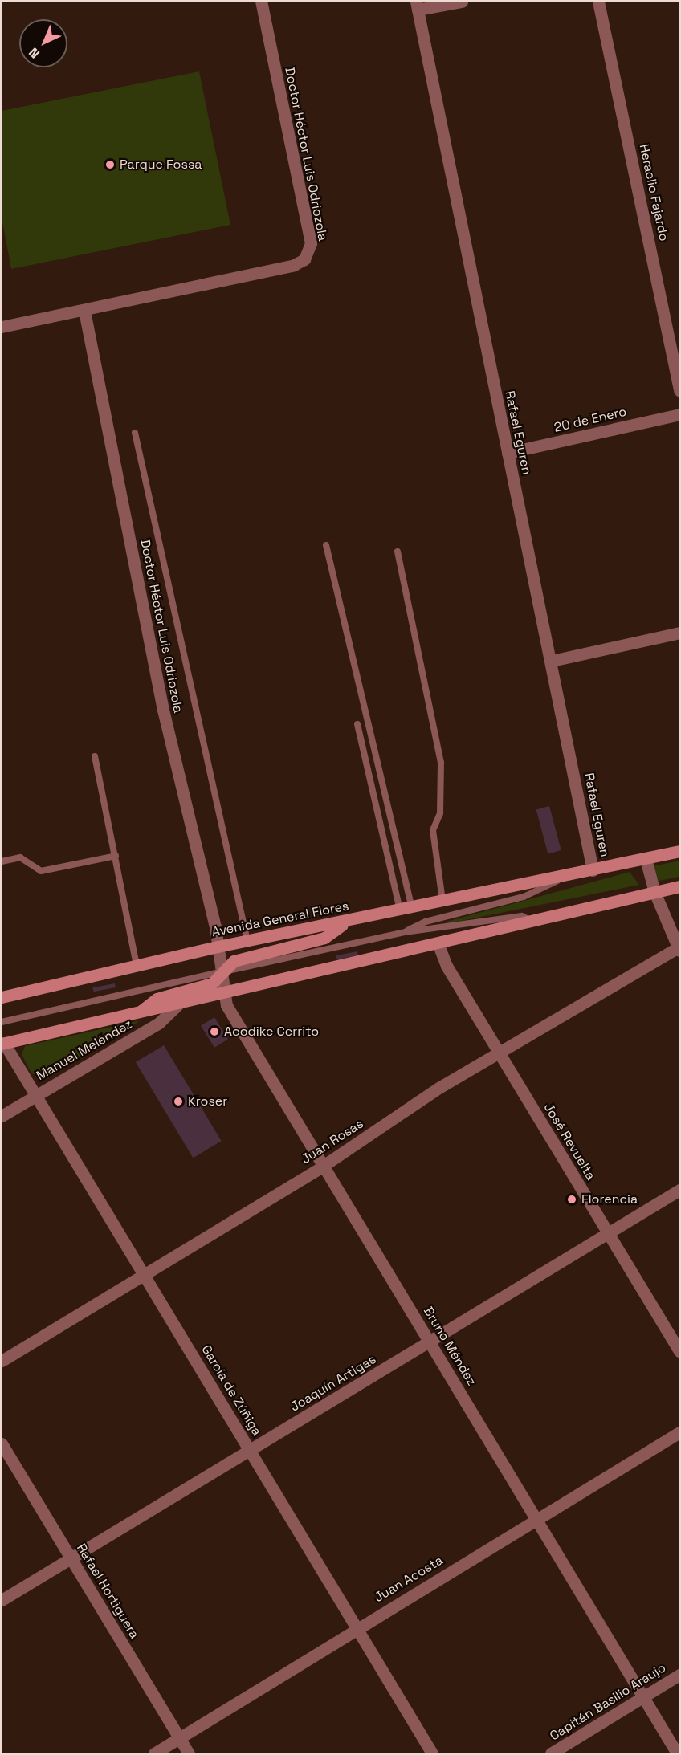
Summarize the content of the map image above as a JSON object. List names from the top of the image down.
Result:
{
  "streets": {
    "main road": ["Avenida General Flores"],
    "street": [
      "Doctor Héctor Luis Odriozola",
      "Heraclio Fajardo",
      "20 de Enero",
      "Rafael Eguren",
      "Manuel Meléndez",
      "Juan Rosas",
      "José Revuelta",
      "Bruno Méndez",
      "Joaquín Artigas",
      "García de Zúñiga",
      "Juan Acosta",
      "Rafael Hortiguera",
      "Capitán Basilio Araujo"
    ]
  },
  "crossings": [
    ["Doctor Héctor Luis Odriozola", "Avenida General Flores"],
    ["Doctor Héctor Luis Odriozola", "Bruno Méndez"],
    ["20 de Enero", "Rafael Eguren"],
    ["Rafael Eguren", "Avenida General Flores"],
    ["Avenida General Flores", "Manuel Meléndez"],
    ["Avenida General Flores", "José Revuelta"],
    ["Avenida General Flores", "Bruno Méndez"],
    ["Avenida General Flores", "García de Zúñiga"],
    ["Manuel Meléndez", "García de Zúñiga"],
    ["Juan Rosas", "José Revuelta"],
    ["Juan Rosas", "Bruno Méndez"],
    ["Juan Rosas", "García de Zúñiga"],
    ["José Revuelta", "Joaquín Artigas"],
    ["Bruno Méndez", "Joaquín Artigas"],
    ["Bruno Méndez", "Juan Acosta"],
    ["Bruno Méndez", "Capitán Basilio Araujo"],
    ["Joaquín Artigas", "García de Zúñiga"],
    ["Joaquín Artigas", "Rafael Hortiguera"],
    ["García de Zúñiga", "Juan Acosta"],
    ["Juan Acosta", "Rafael Hortiguera"]
  ],
  "places": [
    "Parque Fossa",
    "Acodike Cerrito",
    "Kroser",
    "Florencia"
  ],
  "north": "bottom left"
}
